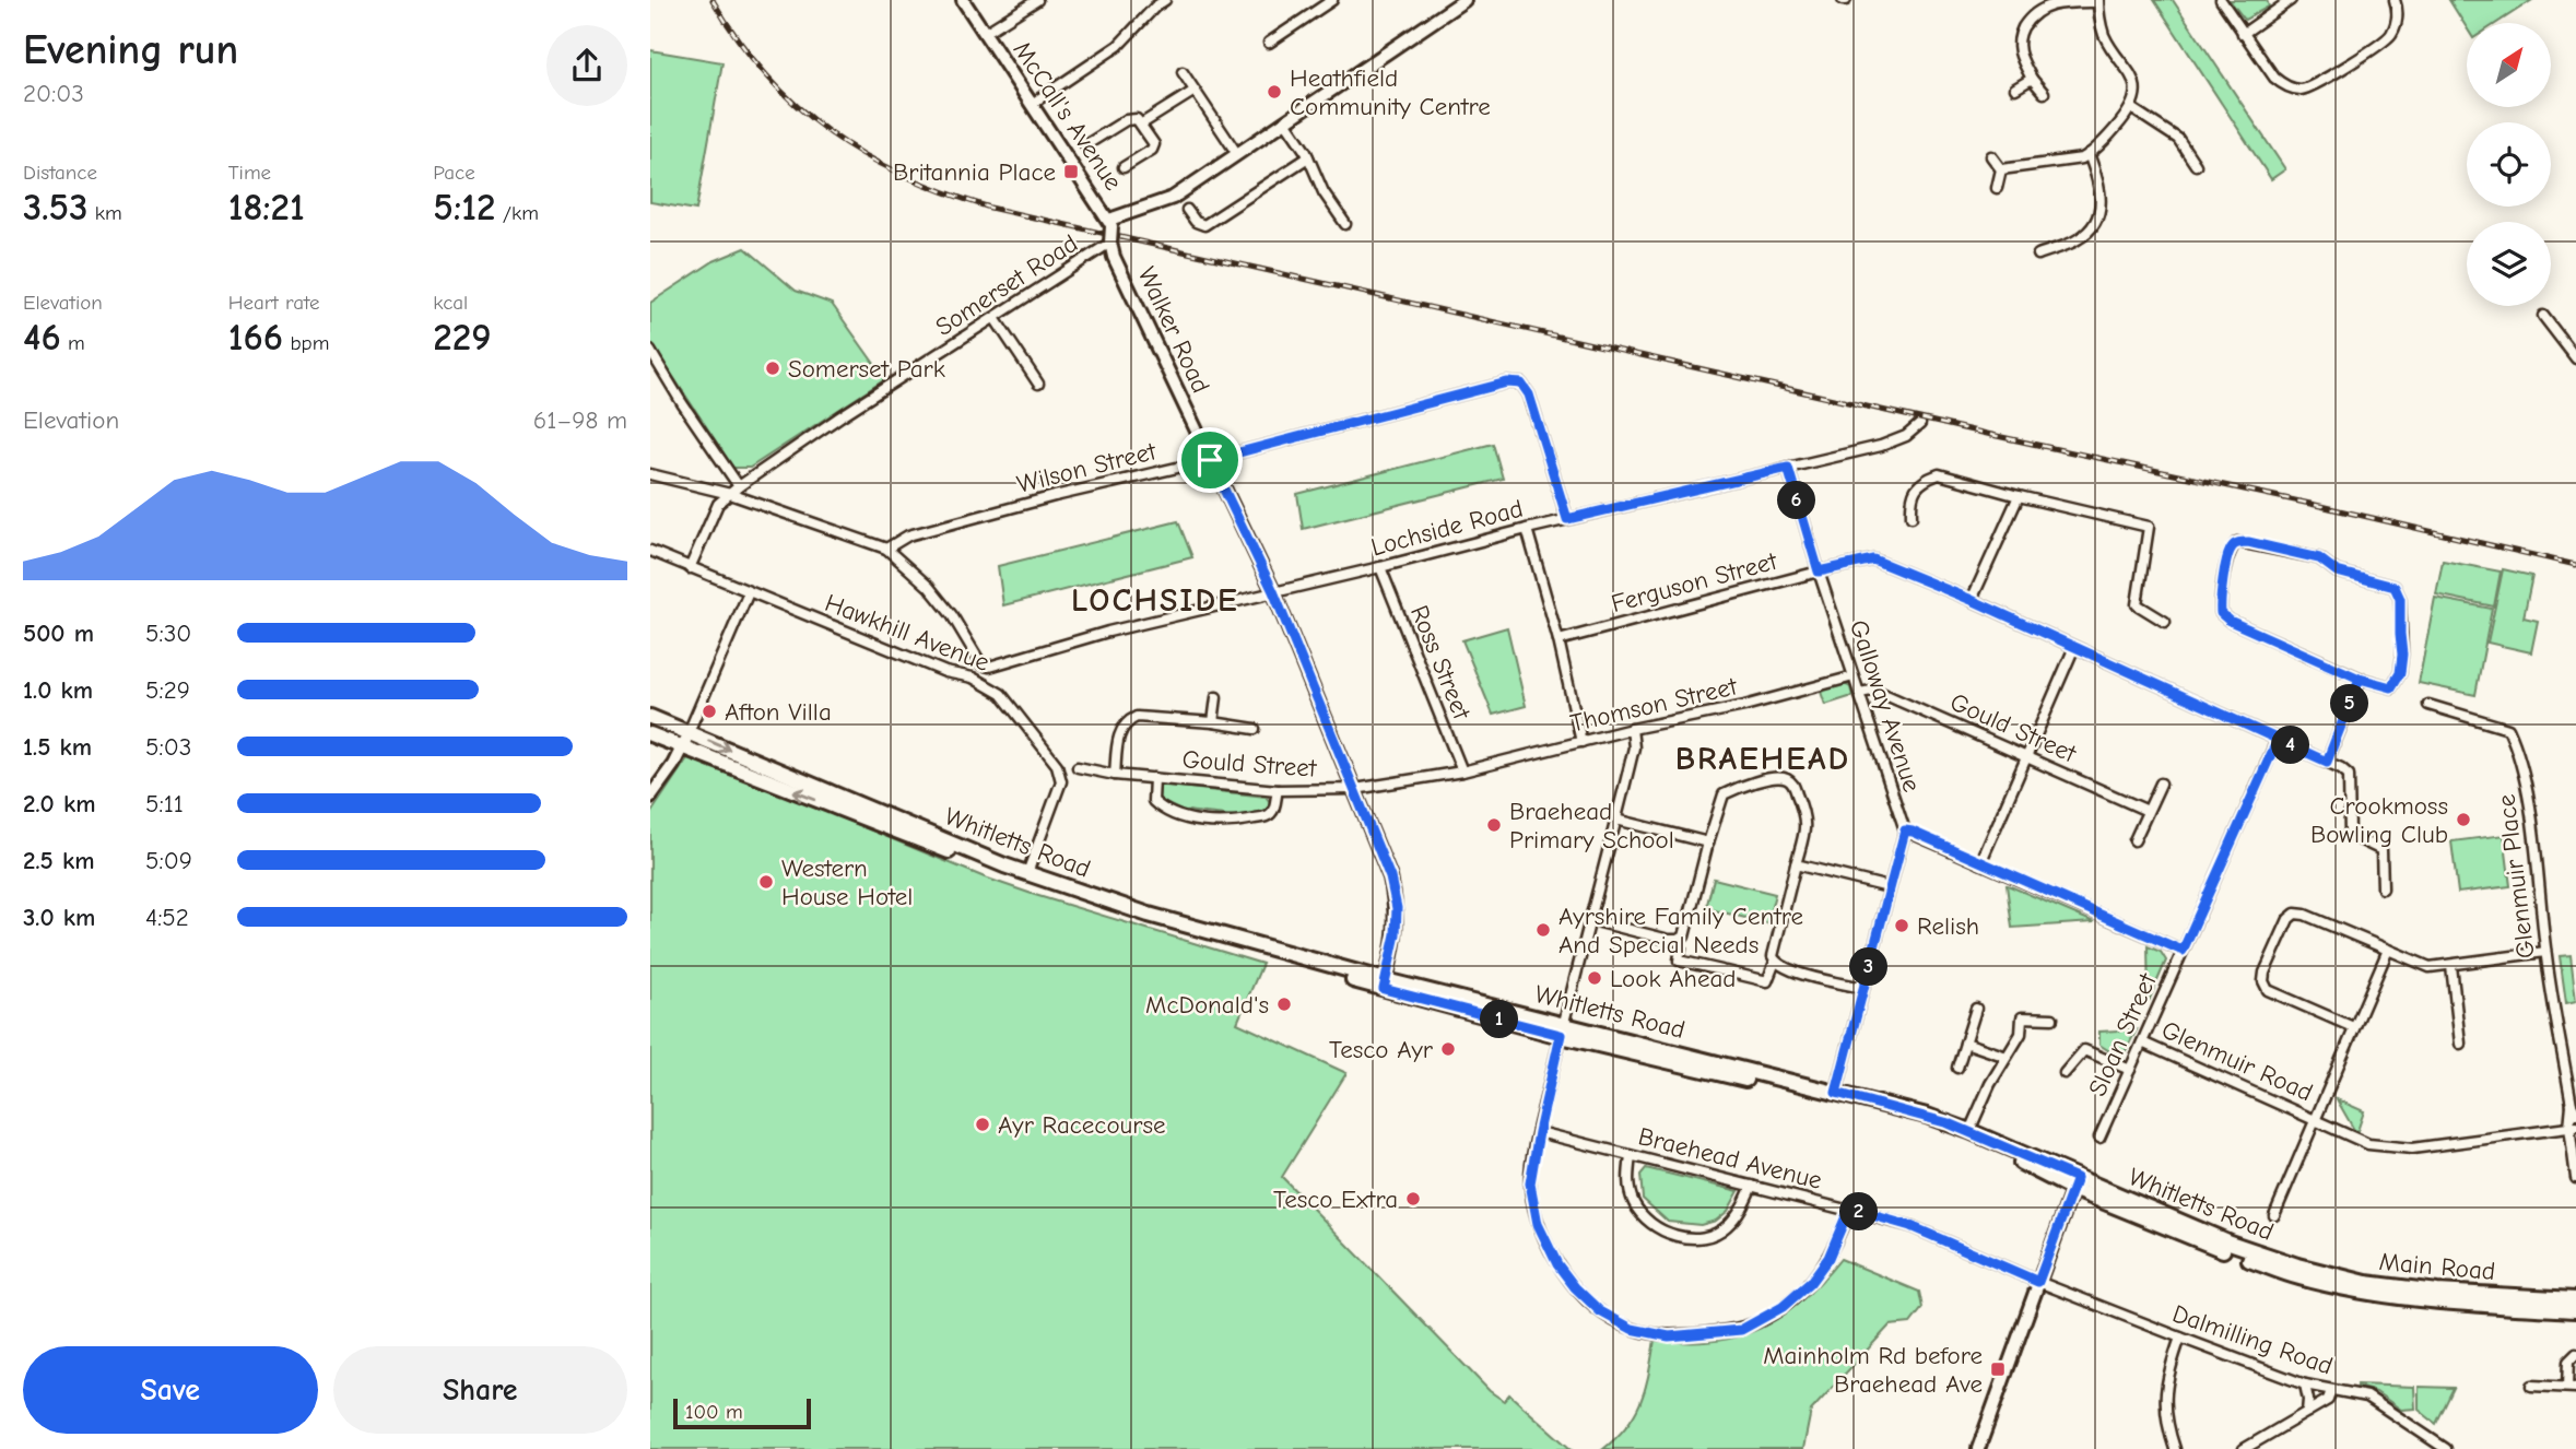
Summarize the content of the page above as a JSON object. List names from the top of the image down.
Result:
{
  "streets": {
    "main road": ["Whitletts Road", "Main Road"],
    "street": [
      "McCall's Avenue",
      "Somerset Road",
      "Walker Road",
      "Wilson Street",
      "Lochside Road",
      "Ferguson Street",
      "Hawkhill Avenue",
      "Ross Street",
      "Thomson Street",
      "Galloway Avenue",
      "Gould Street",
      "Glenmuir Place",
      "Sloan Street",
      "Glenmuir Road",
      "Braehead Avenue",
      "Dalmilling Road"
    ]
  },
  "crossings": [
    ["Somerset Road", "Walker Road"],
    ["Somerset Road", "Hawkhill Avenue"],
    ["Walker Road", "Wilson Street"],
    ["Walker Road", "Lochside Road"],
    ["Walker Road", "Gould Street"],
    ["Walker Road", "Whitletts Road"],
    ["Wilson Street", "Lochside Road"],
    ["Lochside Road", "Ross Street"],
    ["Lochside Road", "Galloway Avenue"],
    ["Ferguson Street", "Galloway Avenue"],
    ["Ferguson Street", "Sloan Street"],
    ["Hawkhill Avenue", "Whitletts Road"],
    ["Ross Street", "Thomson Street"],
    ["Ross Street", "Gould Street"],
    ["Thomson Street", "Galloway Avenue"],
    ["Thomson Street", "Gould Street"],
    ["Galloway Avenue", "Gould Street"],
    ["Galloway Avenue", "Whitletts Road"],
    ["Whitletts Road", "Main Road"],
    ["Glenmuir Place", "Glenmuir Road"],
    ["Sloan Street", "Glenmuir Road"],
    ["Braehead Avenue", "Dalmilling Road"]
  ],
  "districts": ["LOCHSIDE", "BRAEHEAD"],
  "places": {
    "other": [
      "Heathfield Community Centre",
      "Somerset Park",
      "Afton Villa",
      "Crookmoss Bowling Club",
      "Braehead Primary School",
      "Western House Hotel",
      "Relish",
      "Ayrshire Family Centre And Special Needs",
      "Look Ahead",
      "McDonald's",
      "Tesco Ayr",
      "Ayr Racecourse",
      "Tesco Extra"
    ],
    "transit": ["Britannia Place", "Mainholm Rd before Braehead Ave"]
  },
  "scale_bar": "100 m",
  "north": "top right",
  "page": {
    "heading": ["Evening run", "20:03"],
    "stats": [
      ["Distance", "3.53 km"],
      ["Time", "18:21"],
      ["Pace", "5:12 /km"],
      ["Elevation", "46 m"],
      ["Heart rate", "166 bpm"],
      ["kcal", "229"]
    ],
    "chart": ["Elevation", "61–98 m"],
    "pins": [
      "6",
      "5",
      "4",
      "3",
      "1",
      "2"
    ],
    "list": [
      {
        "name": "500 m",
        "note": "5:30"
      },
      {
        "name": "1.0 km",
        "note": "5:29"
      },
      {
        "name": "1.5 km",
        "note": "5:03"
      },
      {
        "name": "2.0 km",
        "note": "5:11"
      },
      {
        "name": "2.5 km",
        "note": "5:09"
      },
      {
        "name": "3.0 km",
        "note": "4:52"
      }
    ],
    "buttons": ["Save", "Share"],
    "scale": "100 m"
  }
}
